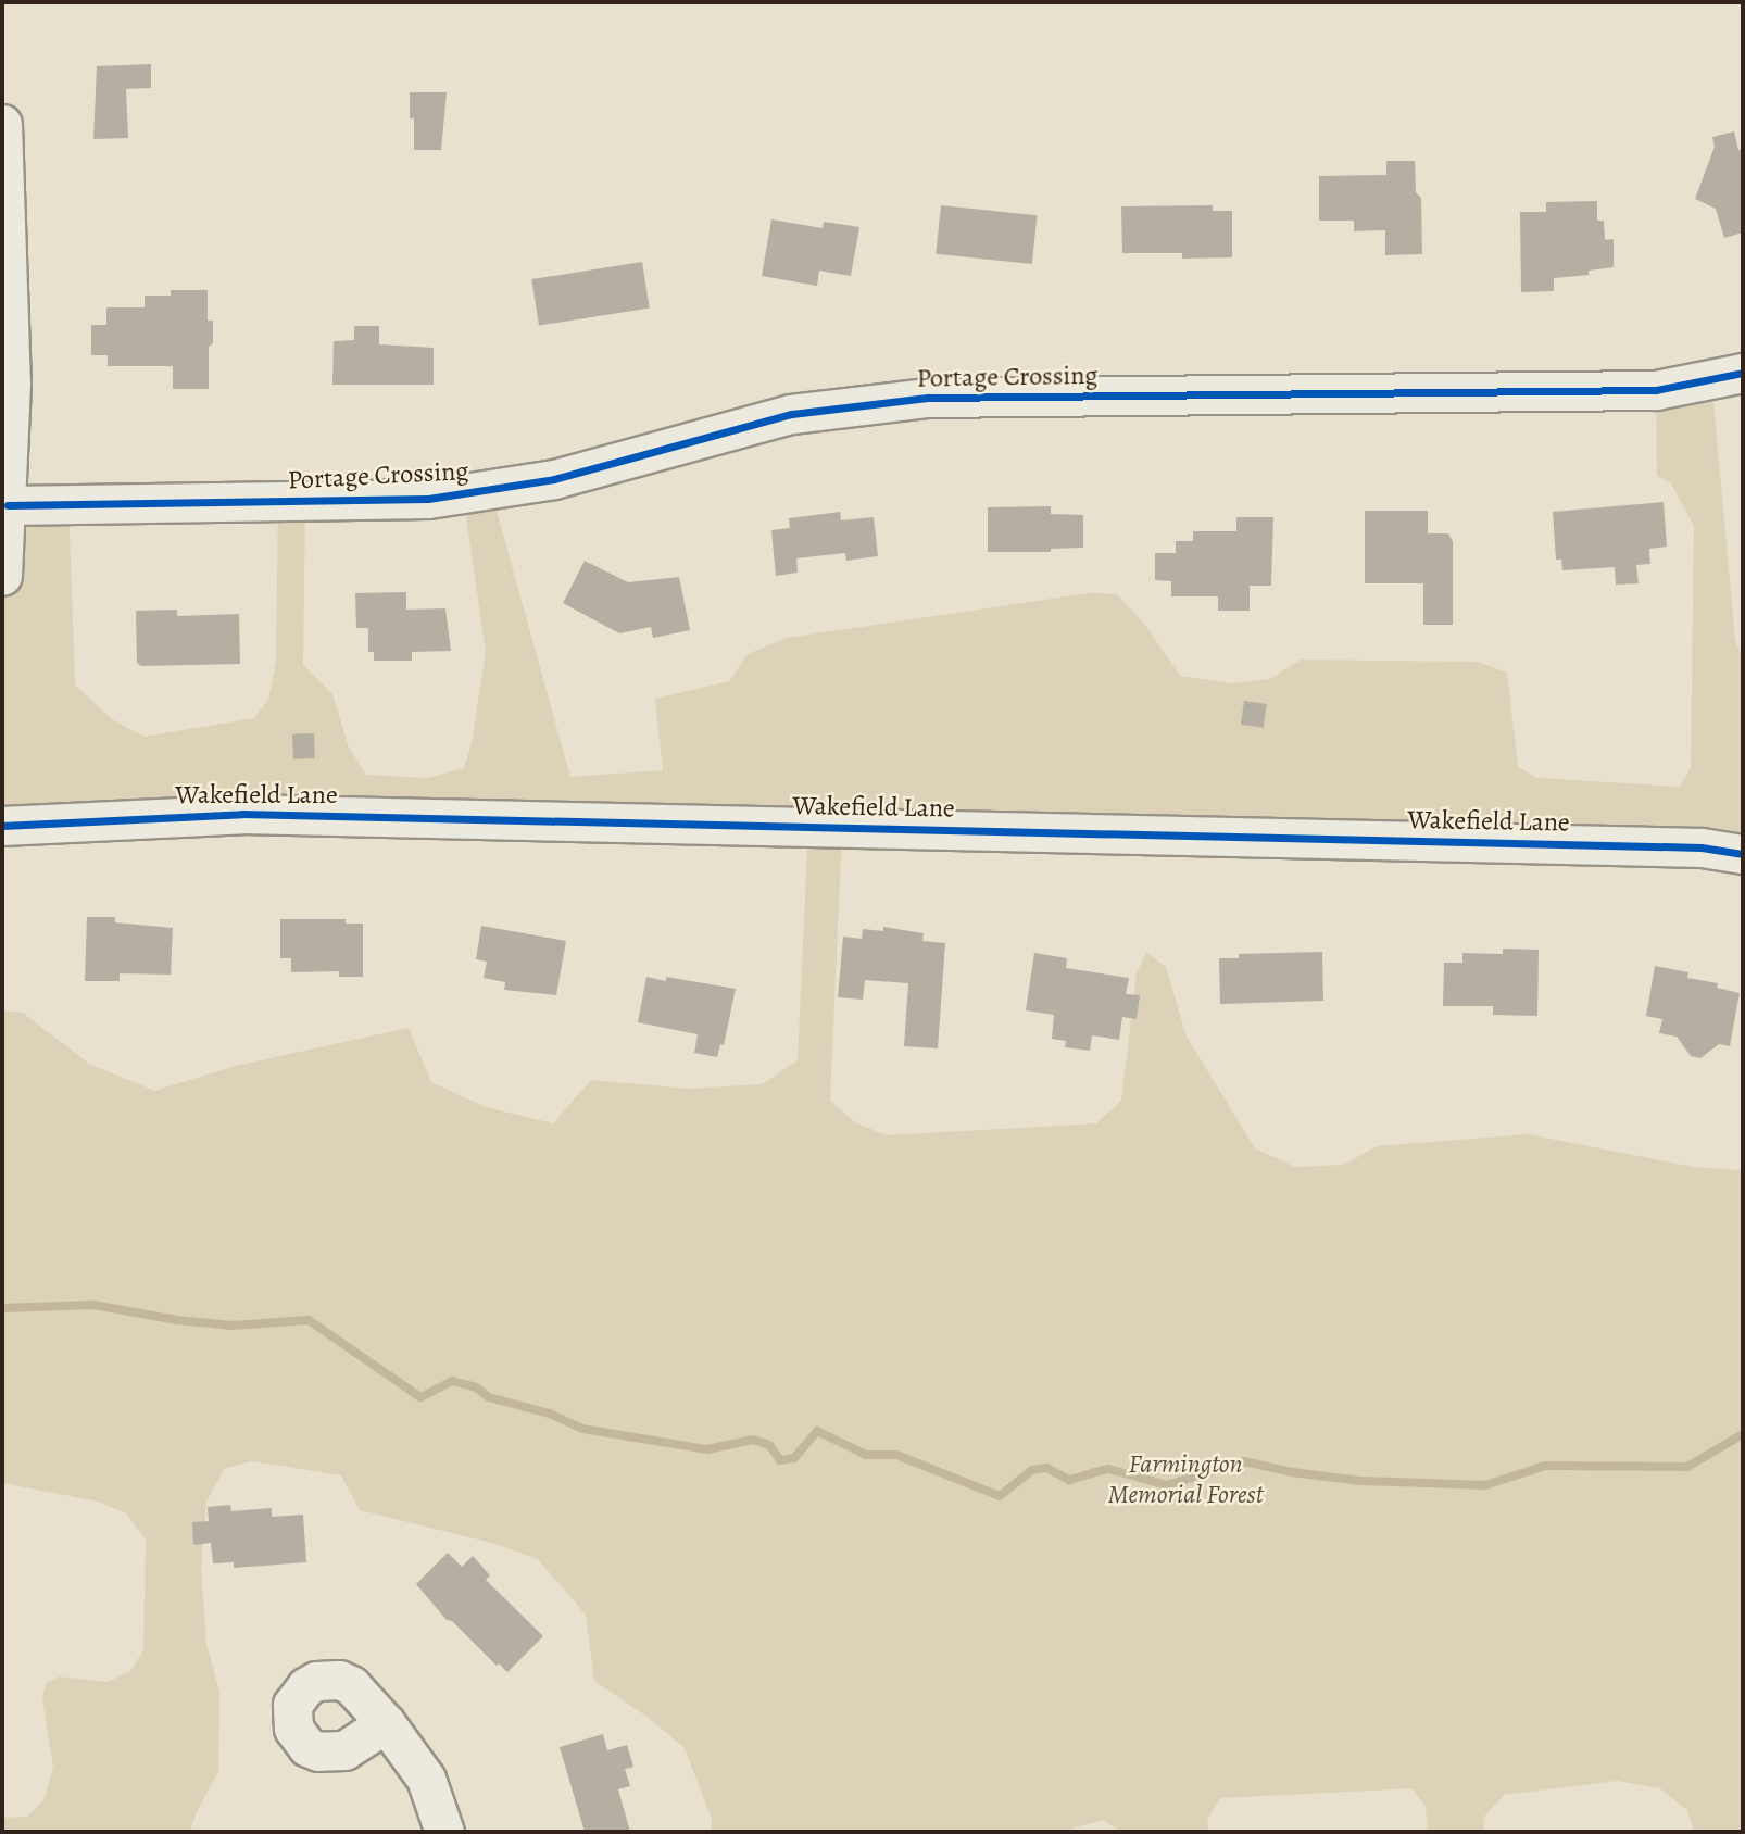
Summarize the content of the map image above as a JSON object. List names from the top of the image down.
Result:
{
  "streets": {
    "street": ["Portage Crossing", "Wakefield Lane"]
  },
  "parks": ["Farmington Memorial Forest"]
}
